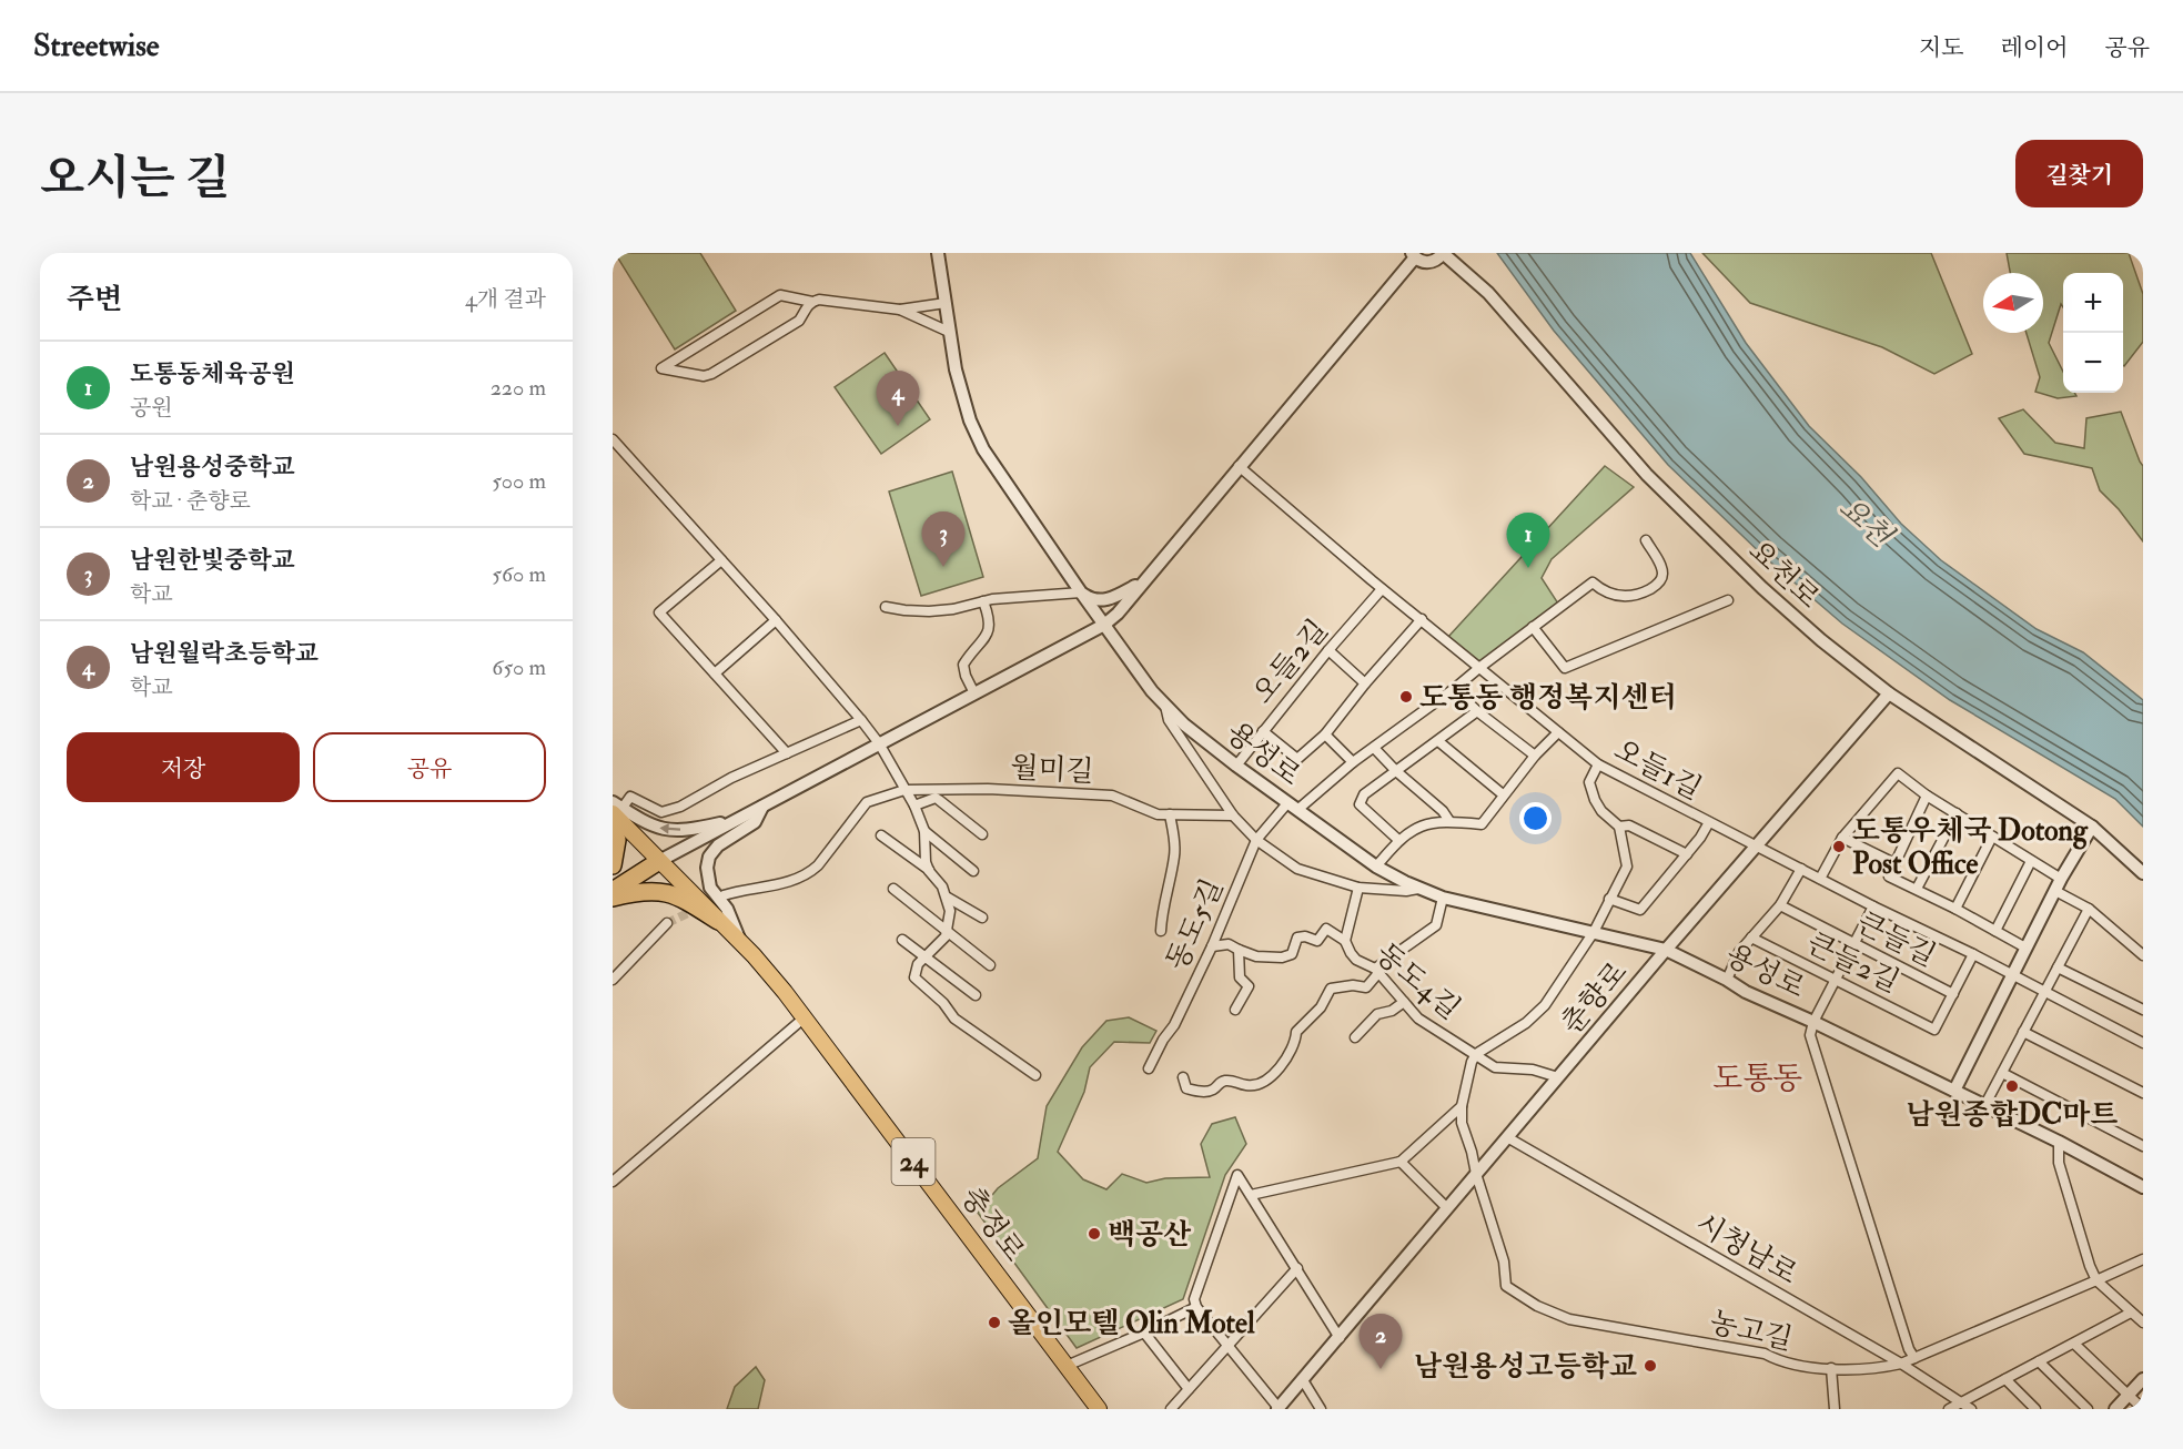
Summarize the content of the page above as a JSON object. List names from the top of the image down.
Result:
{
  "streets": {
    "main road": ["24", "충정로"],
    "street": [
      "요천로",
      "오들2길",
      "용성로",
      "월미길",
      "오들1길",
      "동도5길",
      "큰들길",
      "큰들2길",
      "동도4길",
      "춘향로",
      "시청남로",
      "농고길"
    ]
  },
  "crossings": [
    ["요천로", "춘향로"],
    ["오들2길", "용성로"],
    ["오들2길", "오들1길"],
    ["용성로", "동도5길"],
    ["용성로", "춘향로"],
    ["용성로", "농고길"],
    ["오들1길", "동도5길"],
    ["오들1길", "큰들길"],
    ["오들1길", "춘향로"],
    ["큰들길", "큰들2길"],
    ["큰들길", "춘향로"],
    ["동도4길", "춘향로"],
    ["춘향로", "시청남로"],
    ["춘향로", "농고길"],
    ["시청남로", "농고길"]
  ],
  "districts": ["도통동"],
  "water": ["요천"],
  "places": [
    "도통동 행정복지센터",
    "도통우체국 Dotong Post Office",
    "남원종합DC마트",
    "백공산",
    "올인모텔 Olin Motel",
    "남원용성고등학교"
  ],
  "north": "left",
  "page": {
    "header": "Streetwise",
    "nav": ["지도", "레이어", "공유"],
    "title": "오시는 길",
    "buttons": [
      "길찾기",
      ["저장", "공유"]
    ],
    "heading": ["주변", "4개 결과"],
    "map_buttons": ["+", "−"],
    "list": [
      {
        "mark": "1",
        "name": "도통동체육공원",
        "note": "공원",
        "value": "220 m"
      },
      {
        "mark": "2",
        "name": "남원용성중학교",
        "note": "학교 · 춘향로",
        "value": "500 m"
      },
      {
        "mark": "3",
        "name": "남원한빛중학교",
        "note": "학교",
        "value": "560 m"
      },
      {
        "mark": "4",
        "name": "남원월락초등학교",
        "note": "학교",
        "value": "650 m"
      }
    ],
    "pins": [
      "4",
      "3",
      "1",
      "2"
    ]
  }
}
